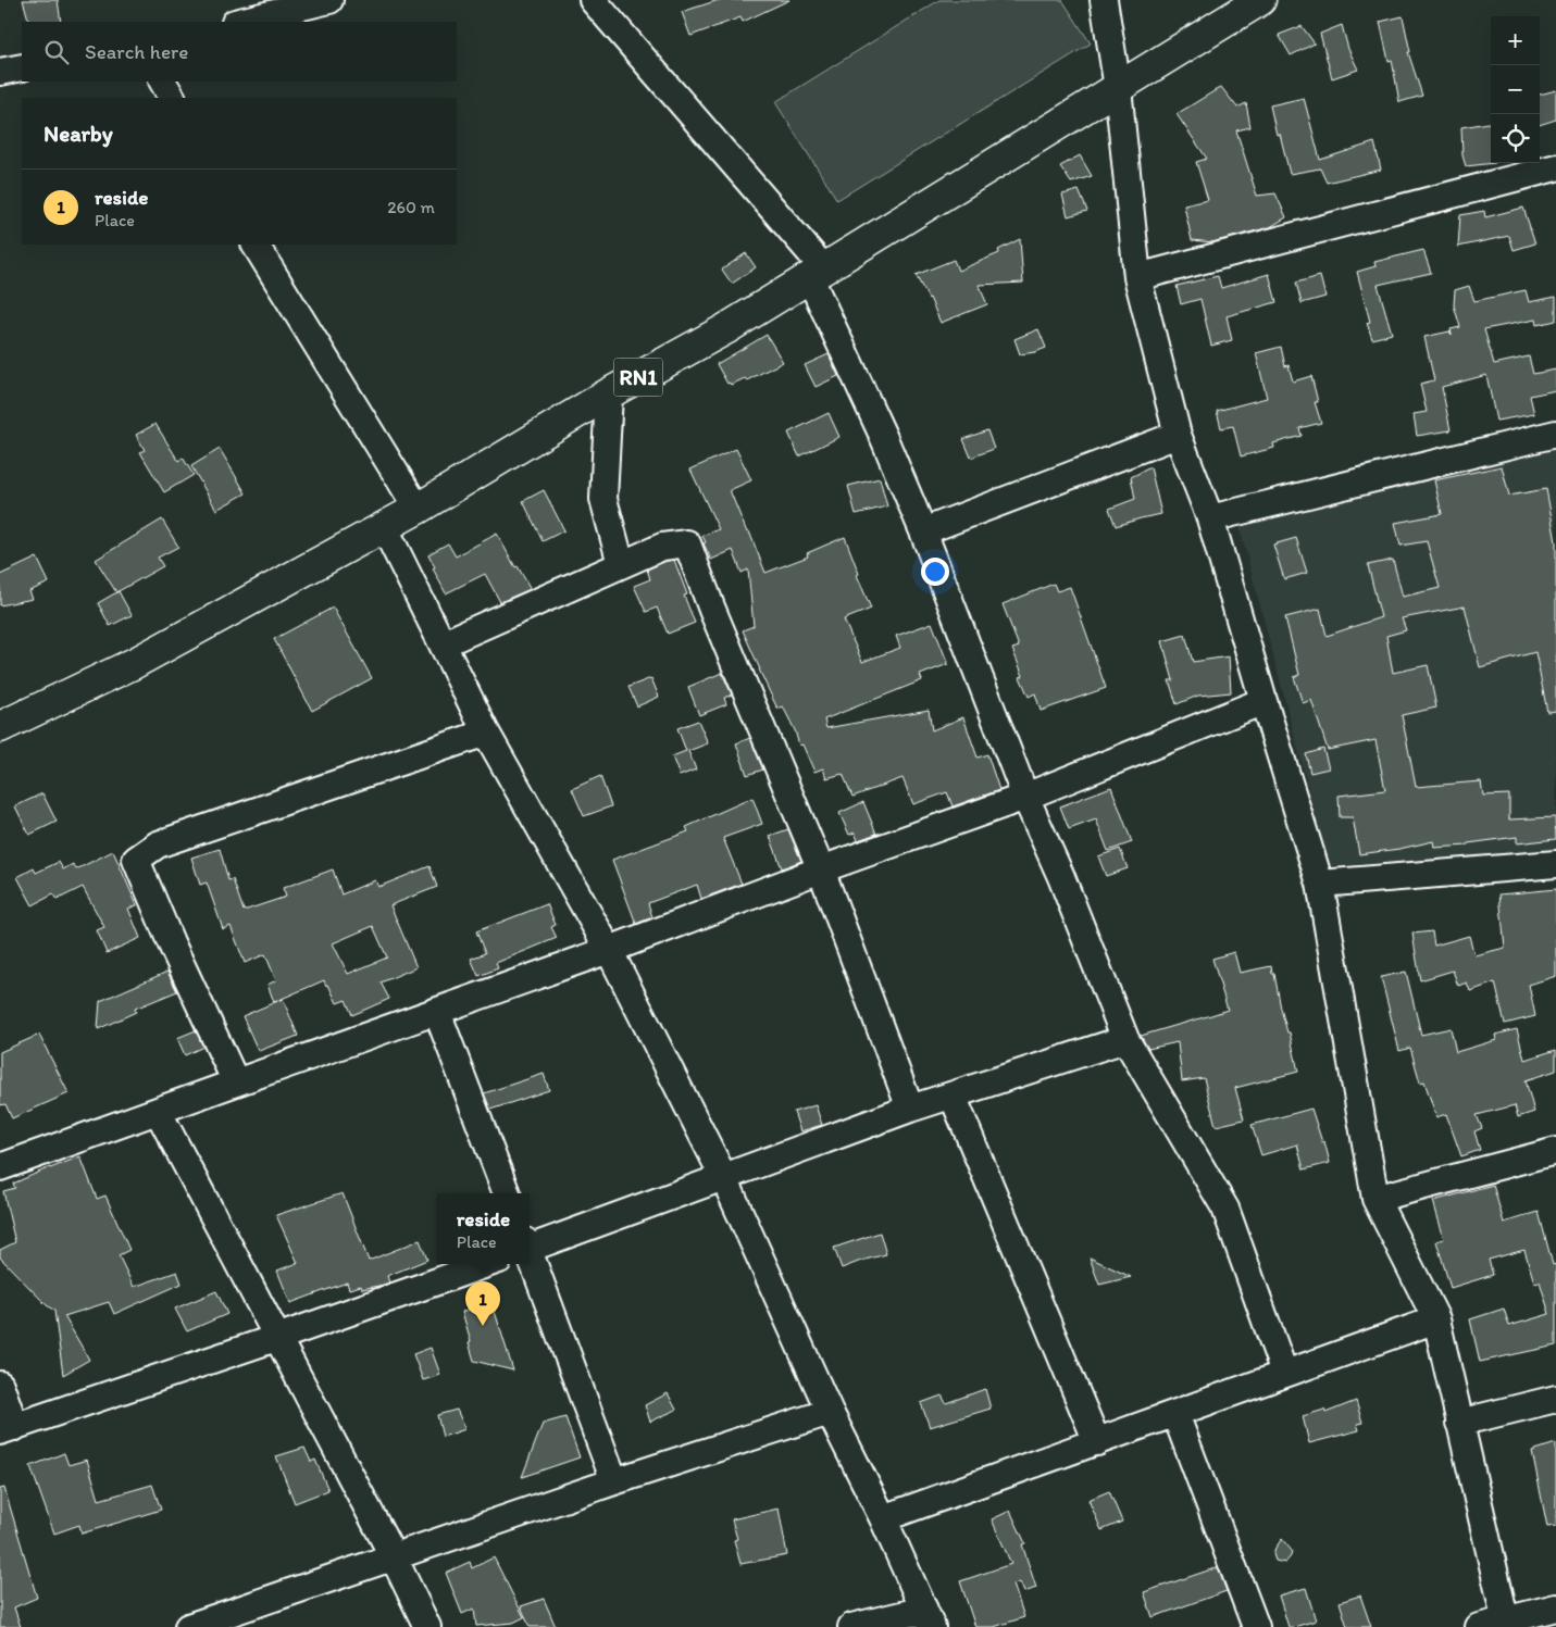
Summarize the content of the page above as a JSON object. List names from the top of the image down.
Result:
{
  "streets": {
    "highway": ["RN1"]
  },
  "page": {
    "map_buttons": ["+", "−"],
    "search": "Search here",
    "heading": "Nearby",
    "list": [
      {
        "mark": "1",
        "name": "reside",
        "note": "Place",
        "value": "260 m"
      }
    ],
    "popup": ["reside", "Place"],
    "pins": "1"
  }
}
